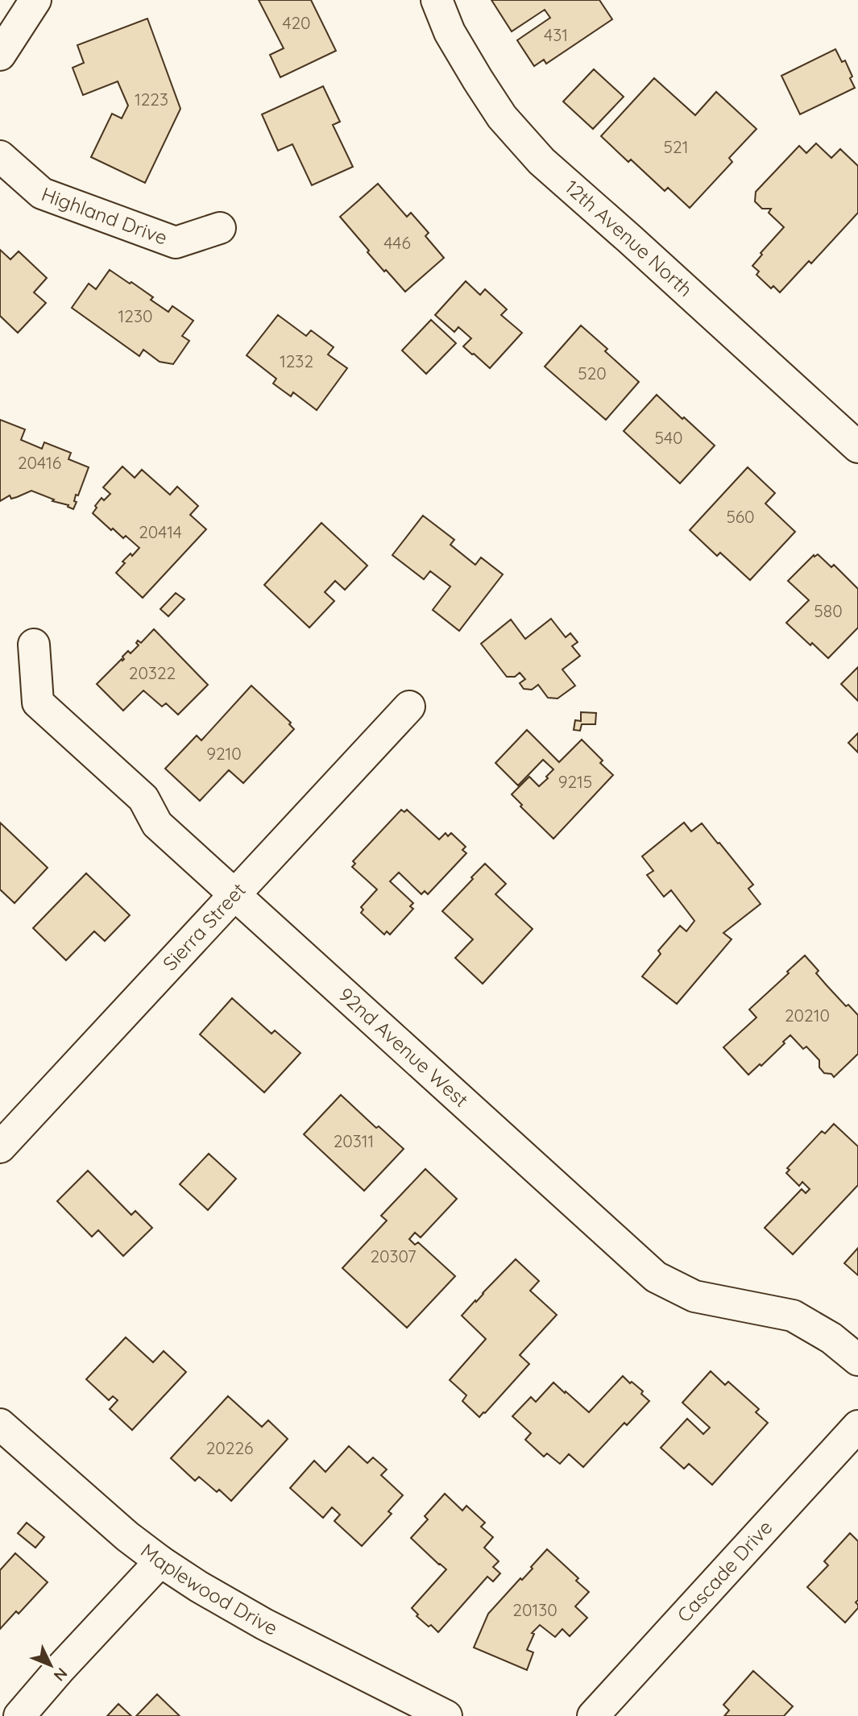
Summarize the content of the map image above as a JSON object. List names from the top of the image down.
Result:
{
  "streets": {
    "street": [
      "Highland Drive",
      "12th Avenue North",
      "Sierra Street",
      "92nd Avenue West",
      "Cascade Drive",
      "Maplewood Drive"
    ]
  },
  "crossings": [
    ["Sierra Street", "92nd Avenue West"]
  ],
  "house_numbers": [
    "420",
    "431",
    "1223",
    "521",
    "446",
    "1230",
    "1232",
    "520",
    "540",
    "20416",
    "560",
    "20414",
    "580",
    "20322",
    "9210",
    "9215",
    "20210",
    "20311",
    "20307",
    "20226",
    "20130"
  ],
  "north": "bottom right"
}
